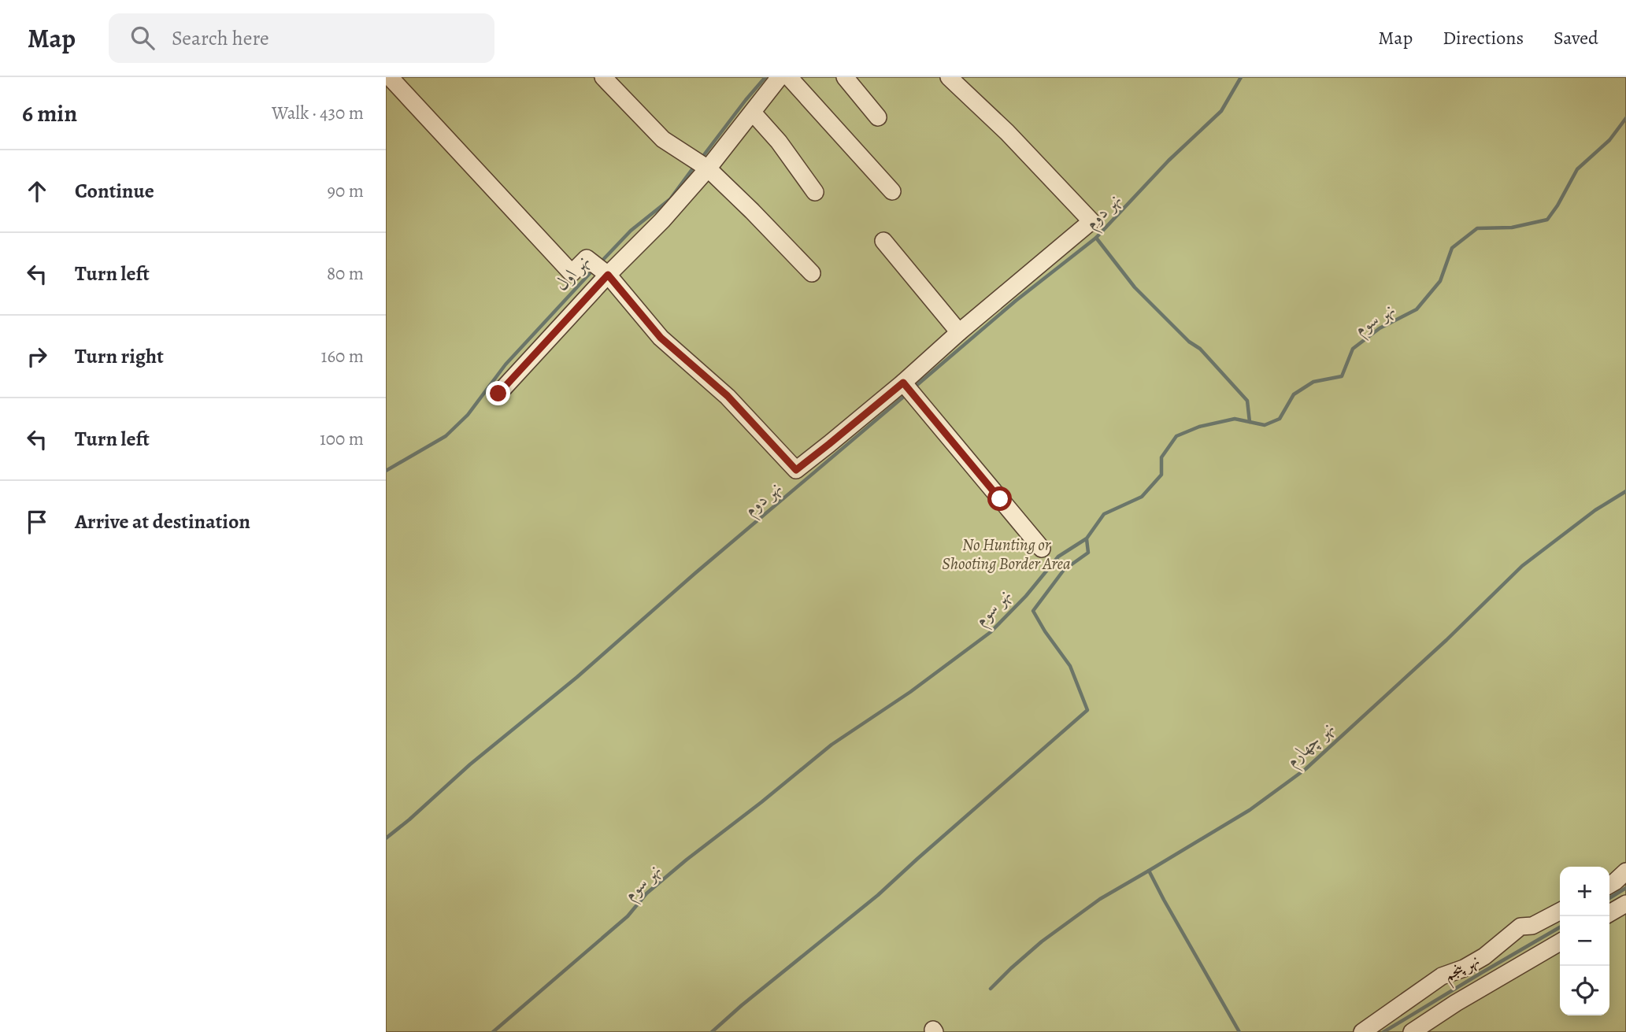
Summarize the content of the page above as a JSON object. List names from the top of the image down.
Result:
{
  "streets": {
    "street": ["نهر پنجم"]
  },
  "water": [
    "نهر دوم",
    "نهر اول",
    "نهر سوم",
    "نهر چهارم"
  ],
  "parks": ["No Hunting or Shooting Border Area"],
  "page": {
    "header": "Map",
    "search": "Search here",
    "nav": ["Map", "Directions", "Saved"],
    "heading": ["6 min", "Walk · 430 m"],
    "list": [
      ["Continue", "90 m"],
      ["Turn left", "80 m"],
      ["Turn right", "160 m"],
      ["Turn left", "100 m"],
      "Arrive at destination"
    ],
    "map_buttons": ["+", "−"]
  }
}
